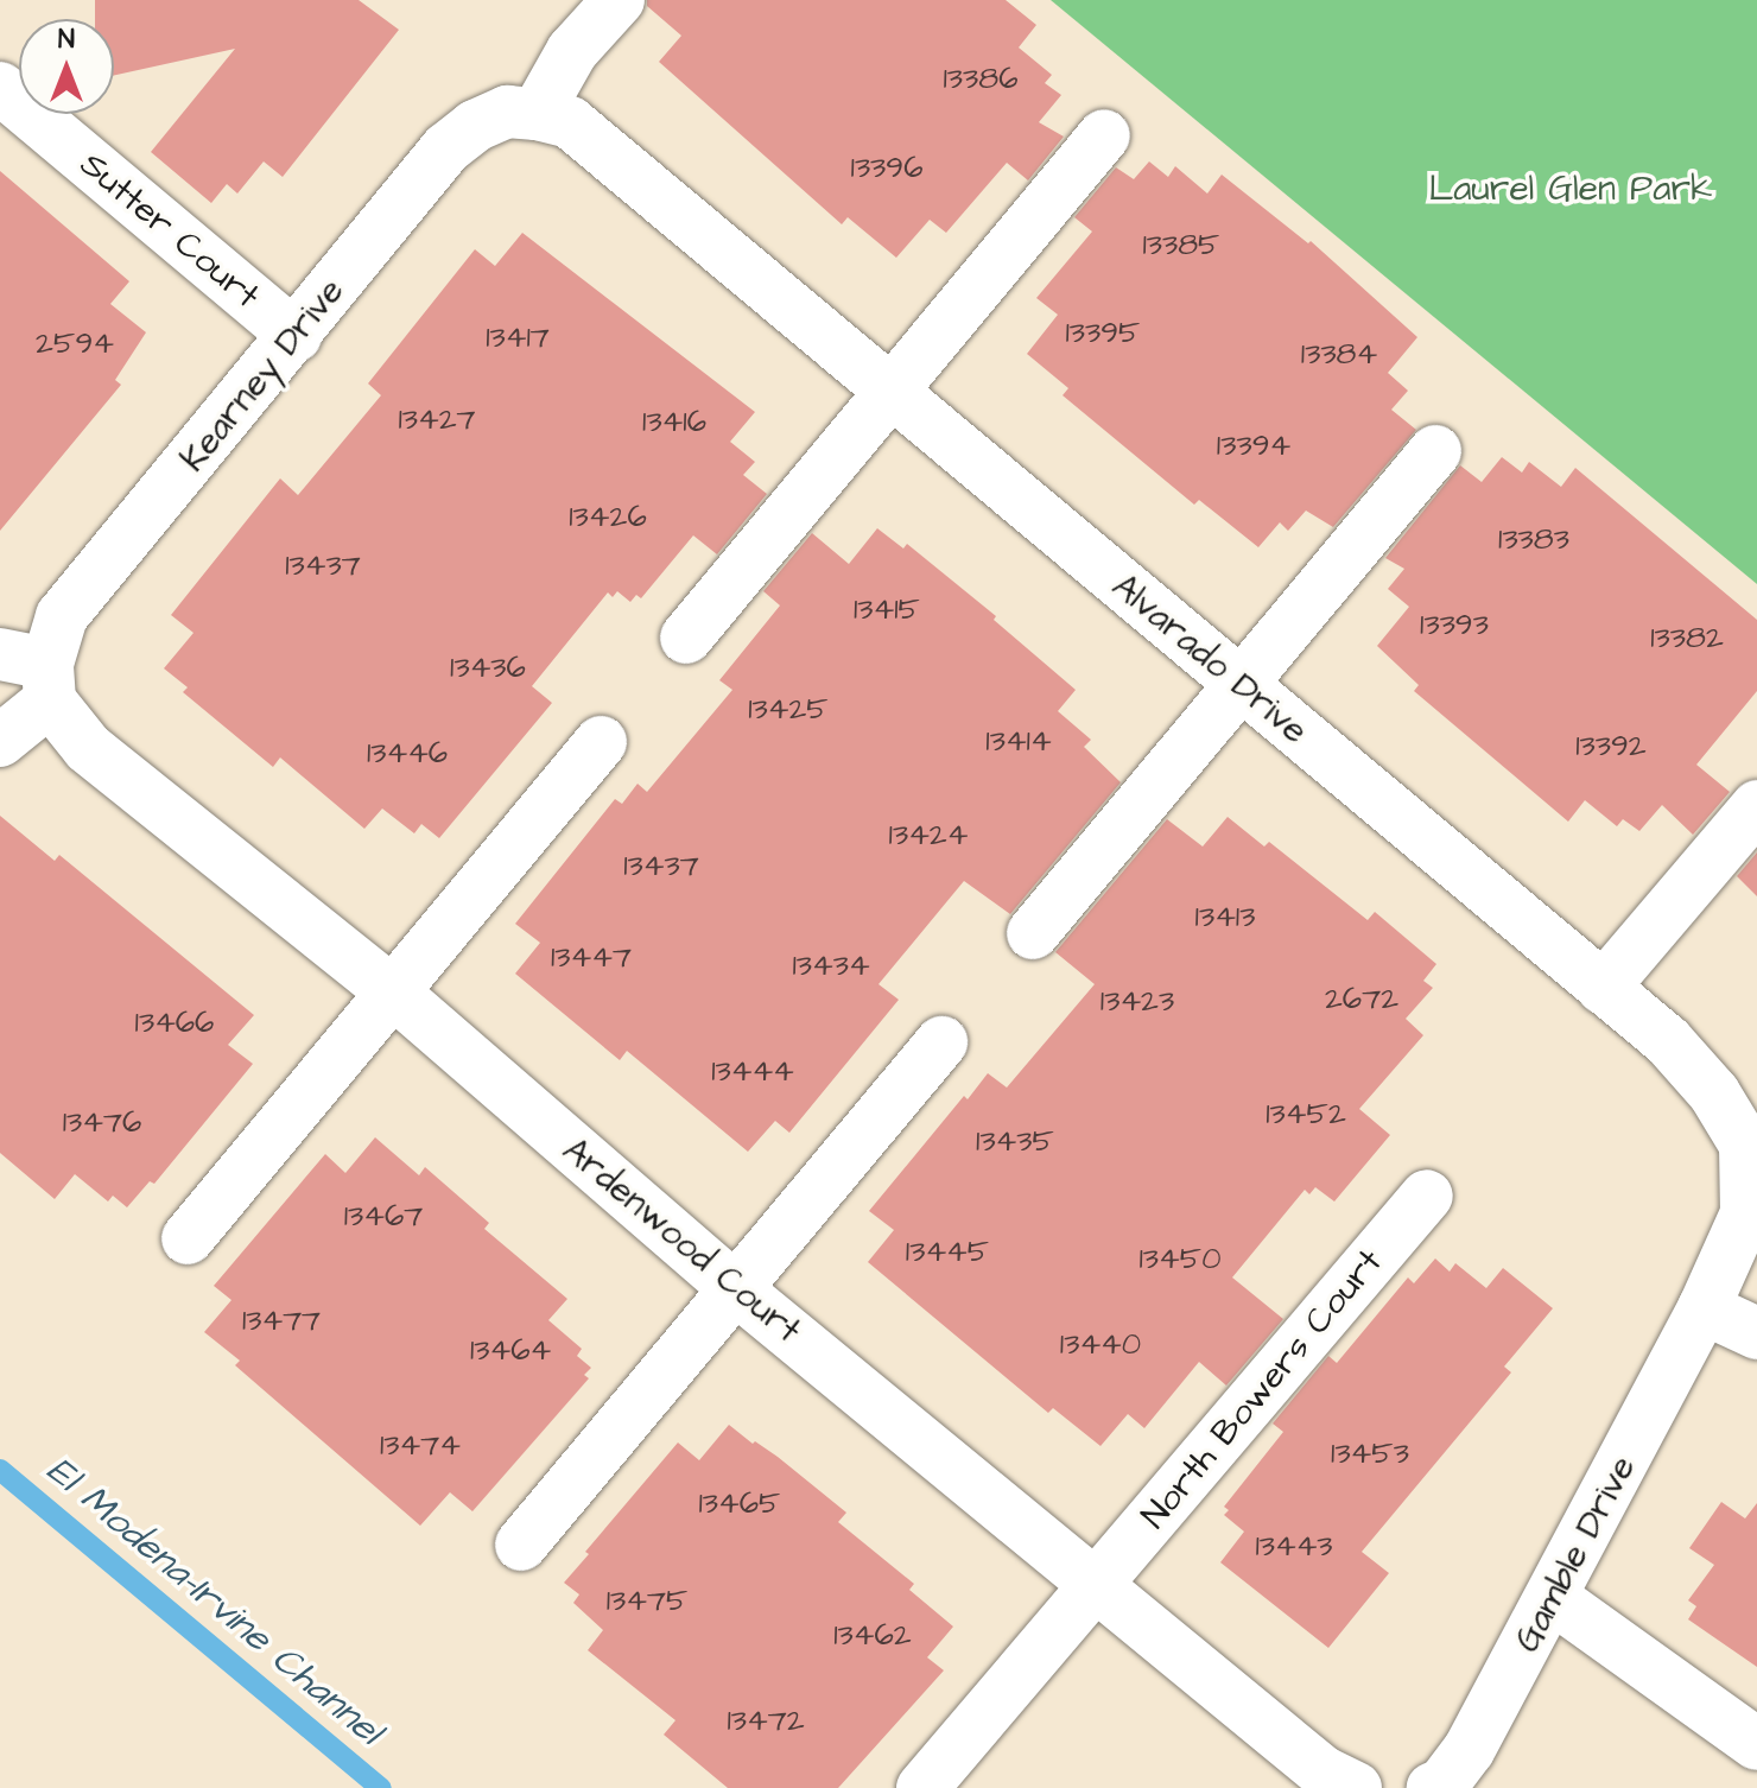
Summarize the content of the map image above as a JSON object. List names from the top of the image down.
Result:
{
  "streets": {
    "street": [
      "Sutter Court",
      "Kearney Drive",
      "Alvarado Drive",
      "Ardenwood Court",
      "North Bowers Court",
      "Gamble Drive"
    ]
  },
  "crossings": [
    ["Sutter Court", "Kearney Drive"],
    ["Kearney Drive", "Alvarado Drive"],
    ["Kearney Drive", "Ardenwood Court"],
    ["Alvarado Drive", "Gamble Drive"],
    ["Ardenwood Court", "North Bowers Court"]
  ],
  "water": ["El Modena-Irvine Channel"],
  "parks": ["Laurel Glen Park"],
  "house_numbers": [
    "13386",
    "13396",
    "13385",
    "13395",
    "13417",
    "2594",
    "13384",
    "13427",
    "13416",
    "13394",
    "13426",
    "13383",
    "13437",
    "13415",
    "13393",
    "13382",
    "13436",
    "13425",
    "13414",
    "13392",
    "13446",
    "13424",
    "13437",
    "13413",
    "13447",
    "13434",
    "2672",
    "13423",
    "13466",
    "13444",
    "13452",
    "13476",
    "13435",
    "13467",
    "13445",
    "13450",
    "13477",
    "13440",
    "13464",
    "13474",
    "13453",
    "13465",
    "13443",
    "13475",
    "13462",
    "13472"
  ],
  "north": "top"
}
